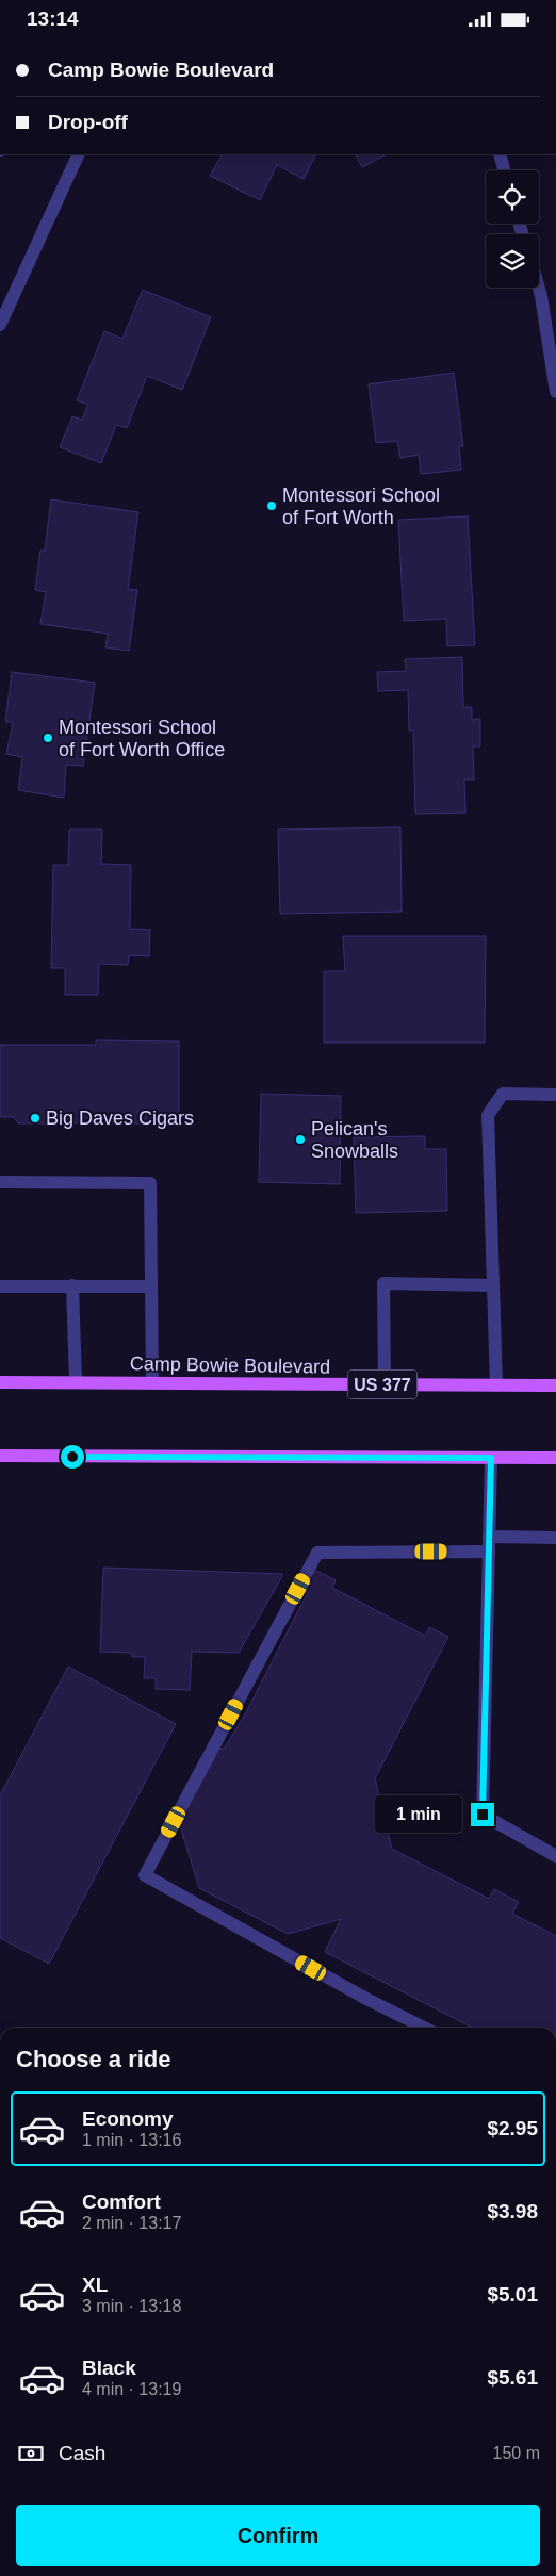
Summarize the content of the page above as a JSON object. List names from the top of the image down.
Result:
{
  "streets": {
    "main road": ["Camp Bowie Boulevard", "US 377"]
  },
  "places": [
    "Montessori School of Fort Worth",
    "Montessori School of Fort Worth Office",
    "Big Daves Cigars",
    "Pelican's Snowballs"
  ],
  "page": {
    "status": "13:14",
    "banner": ["Camp Bowie Boulevard", "Drop-off"],
    "bubble": "1 min",
    "heading": "Choose a ride",
    "list": [
      {
        "name": "Economy",
        "note": "1 min · 13:16",
        "value": "$2.95"
      },
      {
        "name": "Comfort",
        "note": "2 min · 13:17",
        "value": "$3.98"
      },
      {
        "name": "XL",
        "note": "3 min · 13:18",
        "value": "$5.01"
      },
      {
        "name": "Black",
        "note": "4 min · 13:19",
        "value": "$5.61"
      }
    ],
    "pay": ["Cash", "150 m"],
    "buttons": "Confirm"
  }
}
